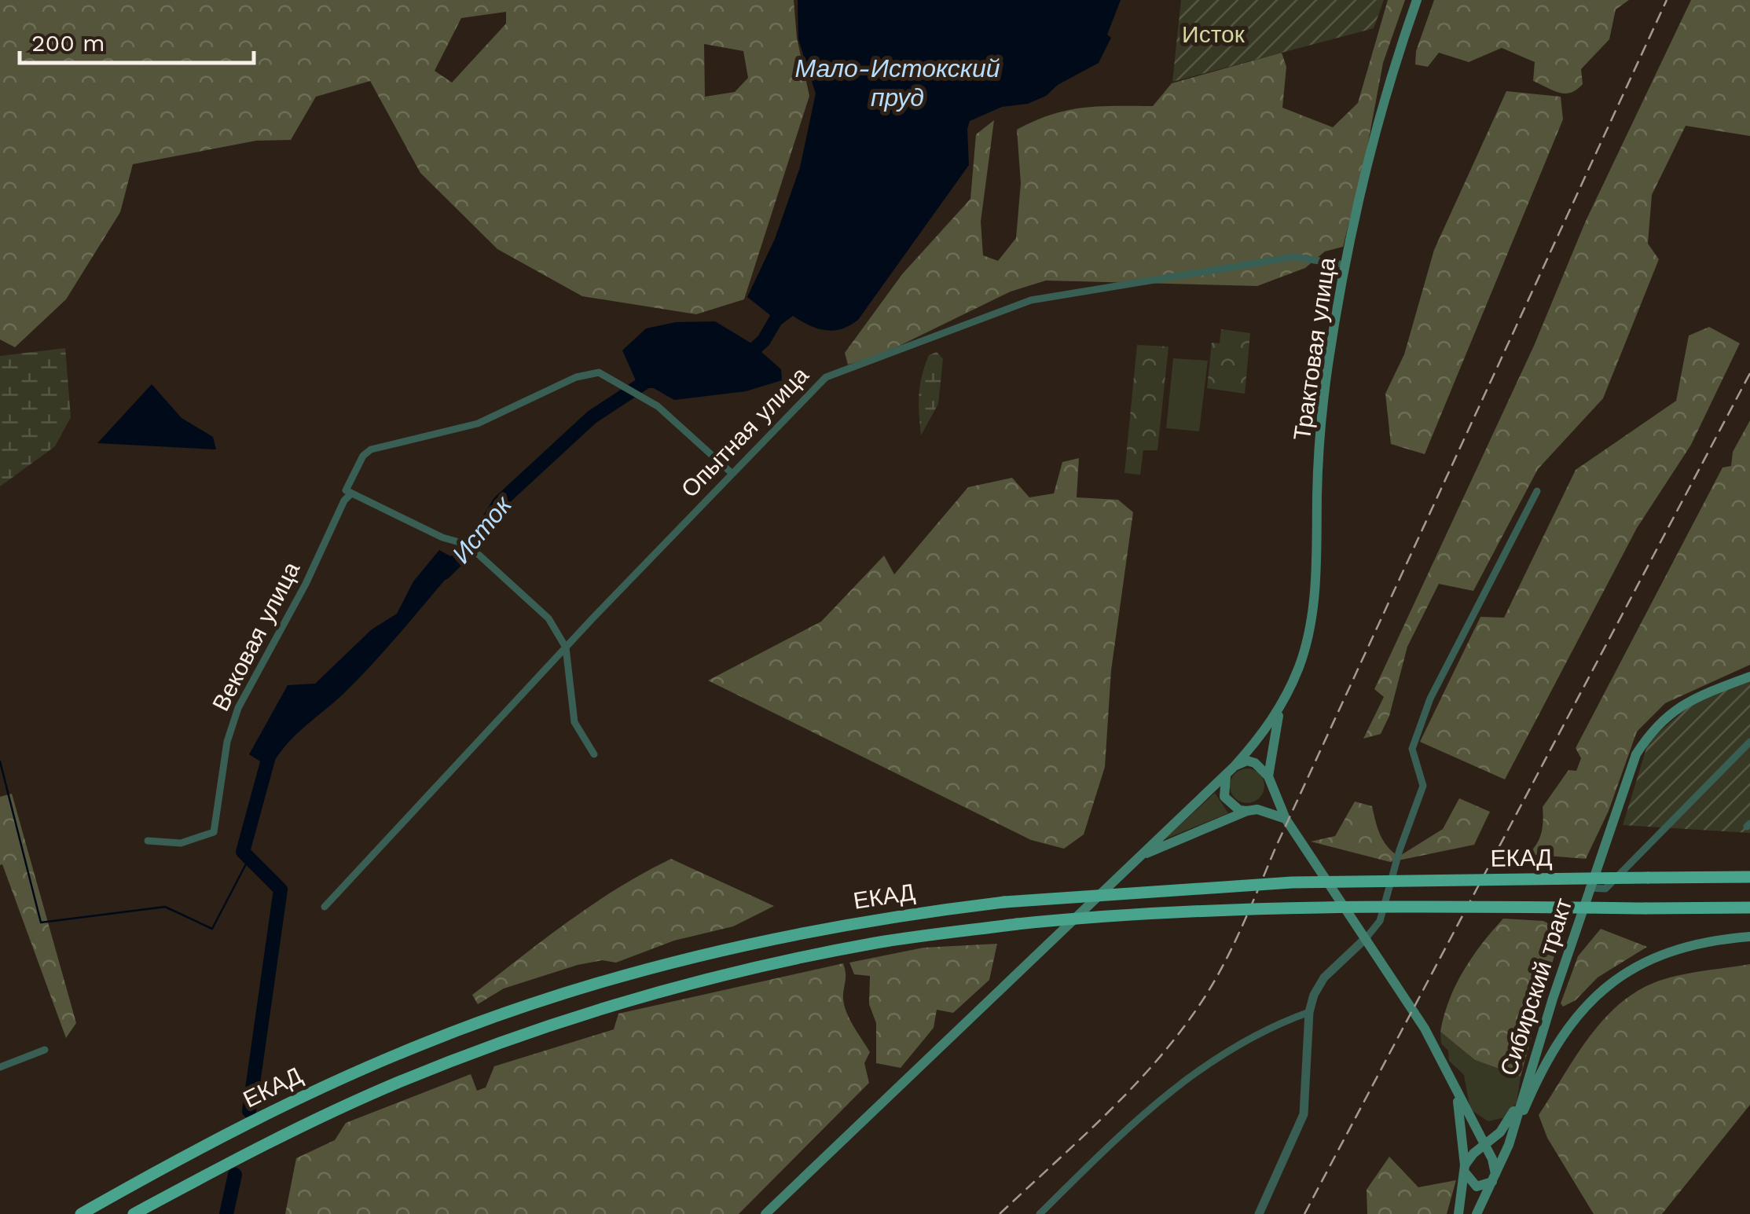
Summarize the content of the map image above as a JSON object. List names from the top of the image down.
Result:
{
  "streets": {
    "highway": ["ЕКАД"],
    "main road": ["Трактовая улица", "Сибирский тракт"],
    "street": ["Опытная улица", "Вековая улица"]
  },
  "crossings": [
    ["Трактовая улица", "Опытная улица"],
    ["Опытная улица", "Вековая улица"]
  ],
  "water": ["Мало-Истокский пруд", "Исток"],
  "parks": ["Исток"],
  "scale_bar": "200 m"
}
